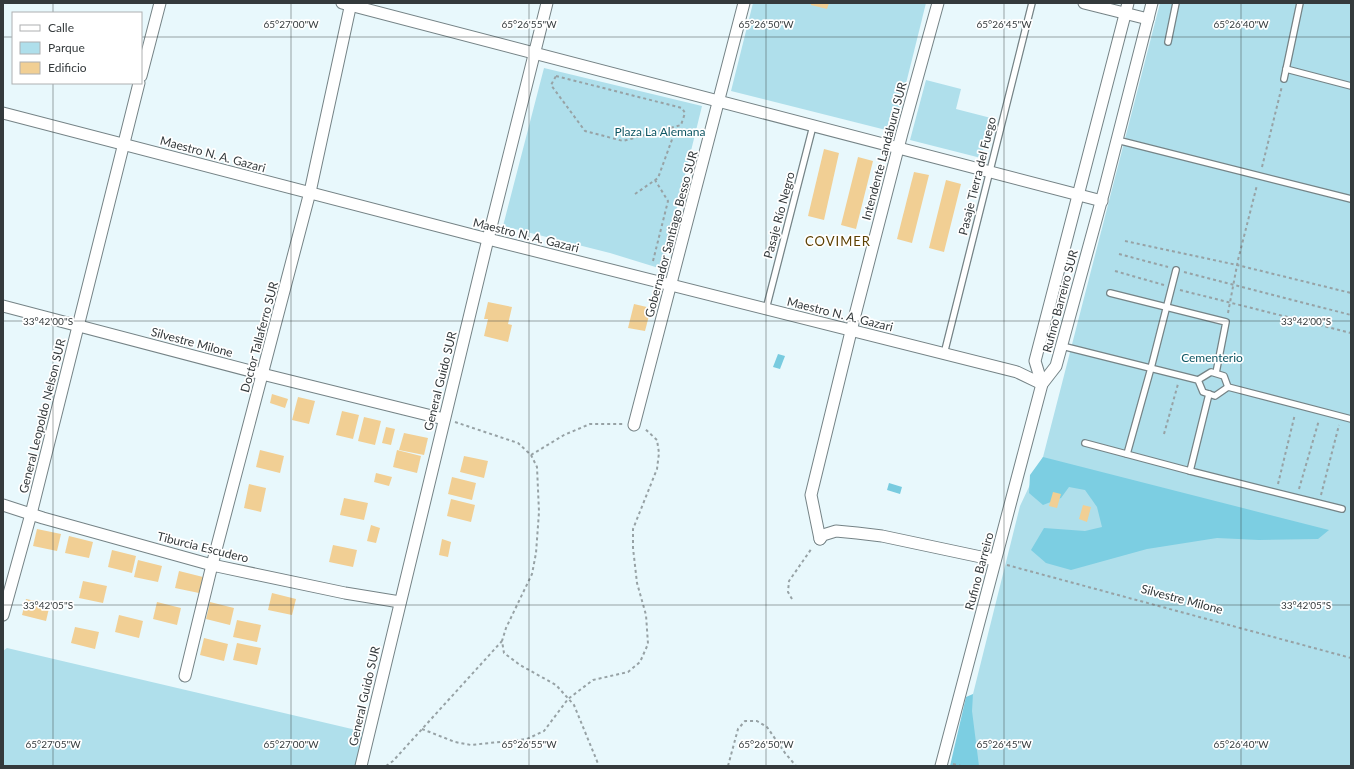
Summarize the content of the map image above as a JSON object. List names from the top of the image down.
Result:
{
  "streets": {
    "street": [
      "Intendente Landáburu SUR",
      "Maestro N. A. Gazari",
      "Gobernador Santiago Besso SUR",
      "Rufino Barreiro SUR",
      "Doctor Tallaferro SUR",
      "Silvestre Milone",
      "General Guido SUR",
      "General Leopoldo Nelson SUR",
      "Tiburcia Escudero",
      "Rufino Barreiro"
    ],
    "lane": ["Pasaje Tierra del Fuego", "Pasaje Río Negro"]
  },
  "crossings": [
    ["Intendente Landáburu SUR", "Maestro N. A. Gazari"],
    ["Maestro N. A. Gazari", "Pasaje Tierra del Fuego"],
    ["Maestro N. A. Gazari", "Pasaje Río Negro"],
    ["Maestro N. A. Gazari", "Gobernador Santiago Besso SUR"],
    ["Maestro N. A. Gazari", "Rufino Barreiro SUR"],
    ["Maestro N. A. Gazari", "Doctor Tallaferro SUR"],
    ["Maestro N. A. Gazari", "General Guido SUR"],
    ["Maestro N. A. Gazari", "General Leopoldo Nelson SUR"],
    ["Maestro N. A. Gazari", "Rufino Barreiro"],
    ["Rufino Barreiro SUR", "Rufino Barreiro"],
    ["Doctor Tallaferro SUR", "Silvestre Milone"],
    ["Doctor Tallaferro SUR", "Tiburcia Escudero"],
    ["Silvestre Milone", "General Guido SUR"],
    ["Silvestre Milone", "General Leopoldo Nelson SUR"],
    ["Silvestre Milone", "Rufino Barreiro"],
    ["General Guido SUR", "Tiburcia Escudero"],
    ["General Leopoldo Nelson SUR", "Tiburcia Escudero"]
  ],
  "districts": ["COVIMER"],
  "parks": ["Plaza La Alemana", "Cementerio"],
  "legend": ["Calle", "Parque", "Edificio"],
  "coordinates": [
    "65°27'00\"W",
    "65°26'55\"W",
    "65°26'50\"W",
    "65°26'45\"W",
    "65°26'40\"W",
    "33°42'00\"S",
    "33°42'05\"S",
    "65°27'05\"W"
  ]
}
